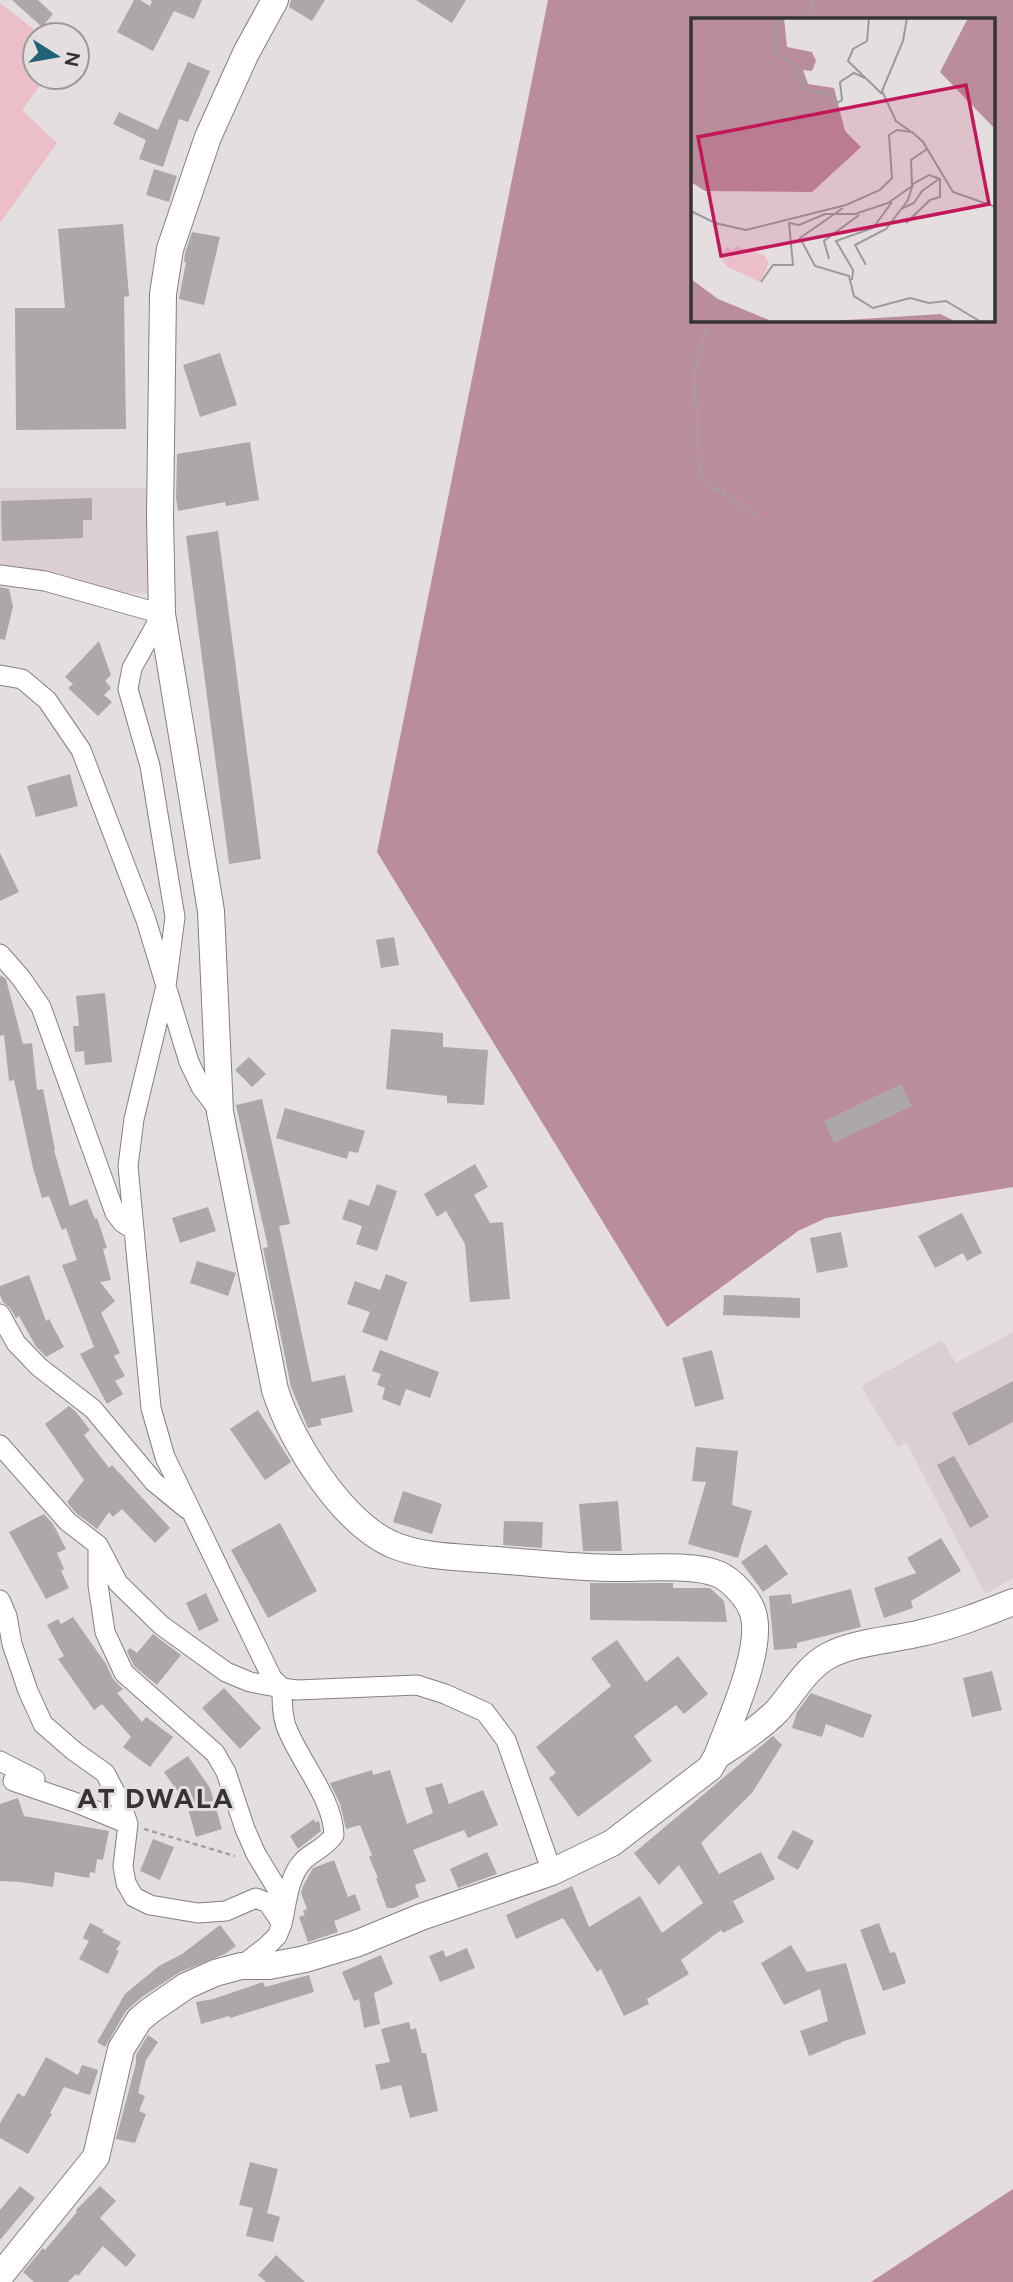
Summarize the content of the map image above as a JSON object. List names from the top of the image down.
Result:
{
  "districts": ["AT DWALA"],
  "north": "right"
}
